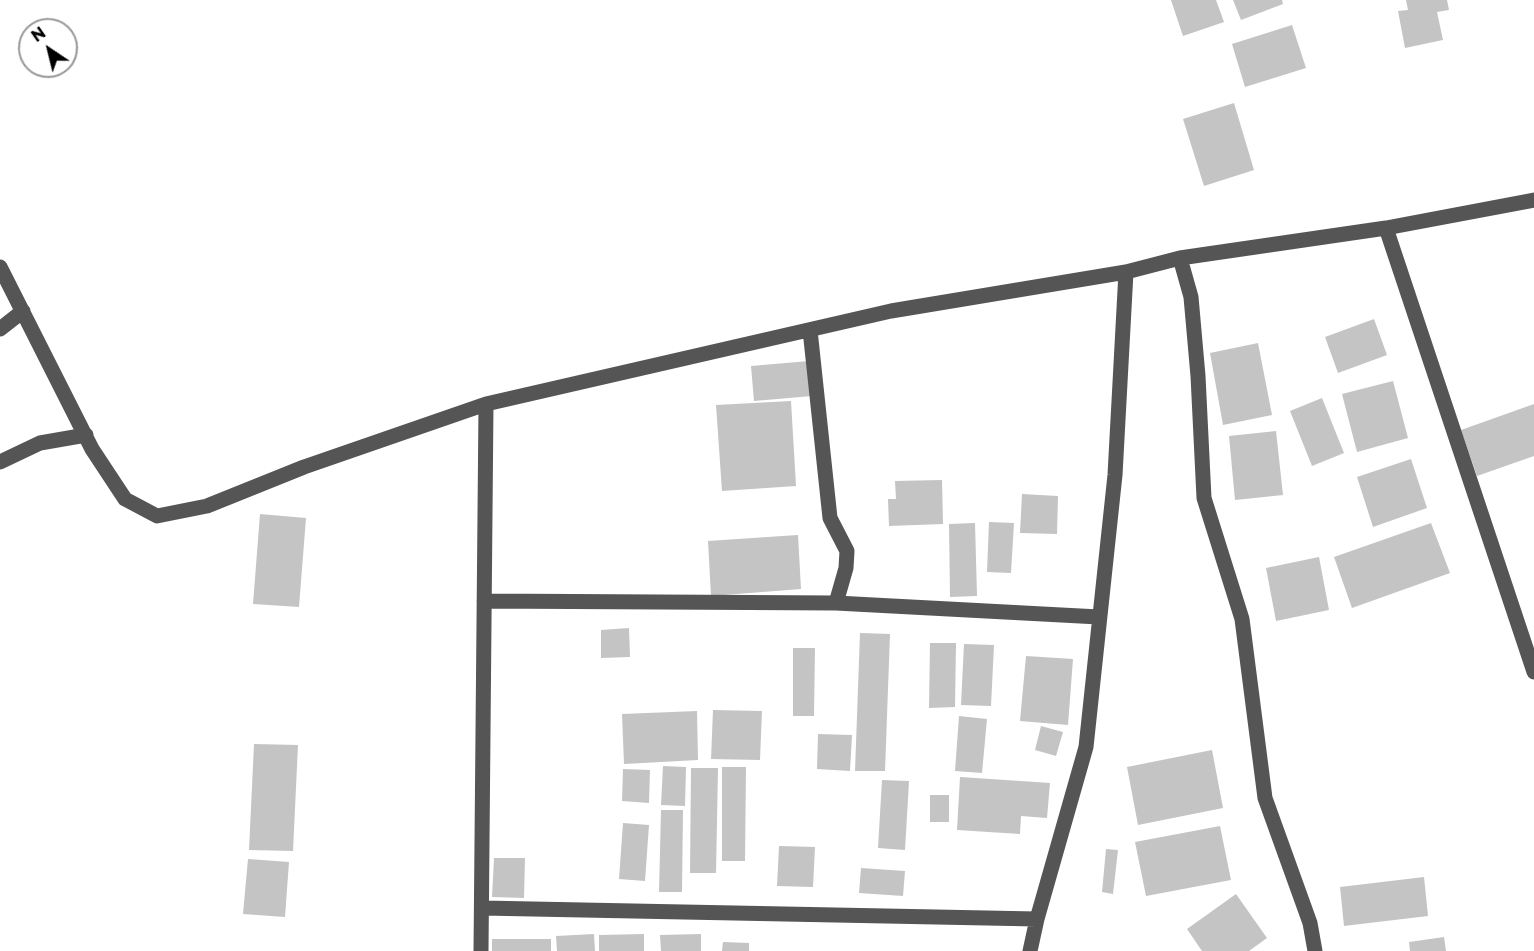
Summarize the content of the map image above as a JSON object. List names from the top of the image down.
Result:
{
  "north": "top left"
}
